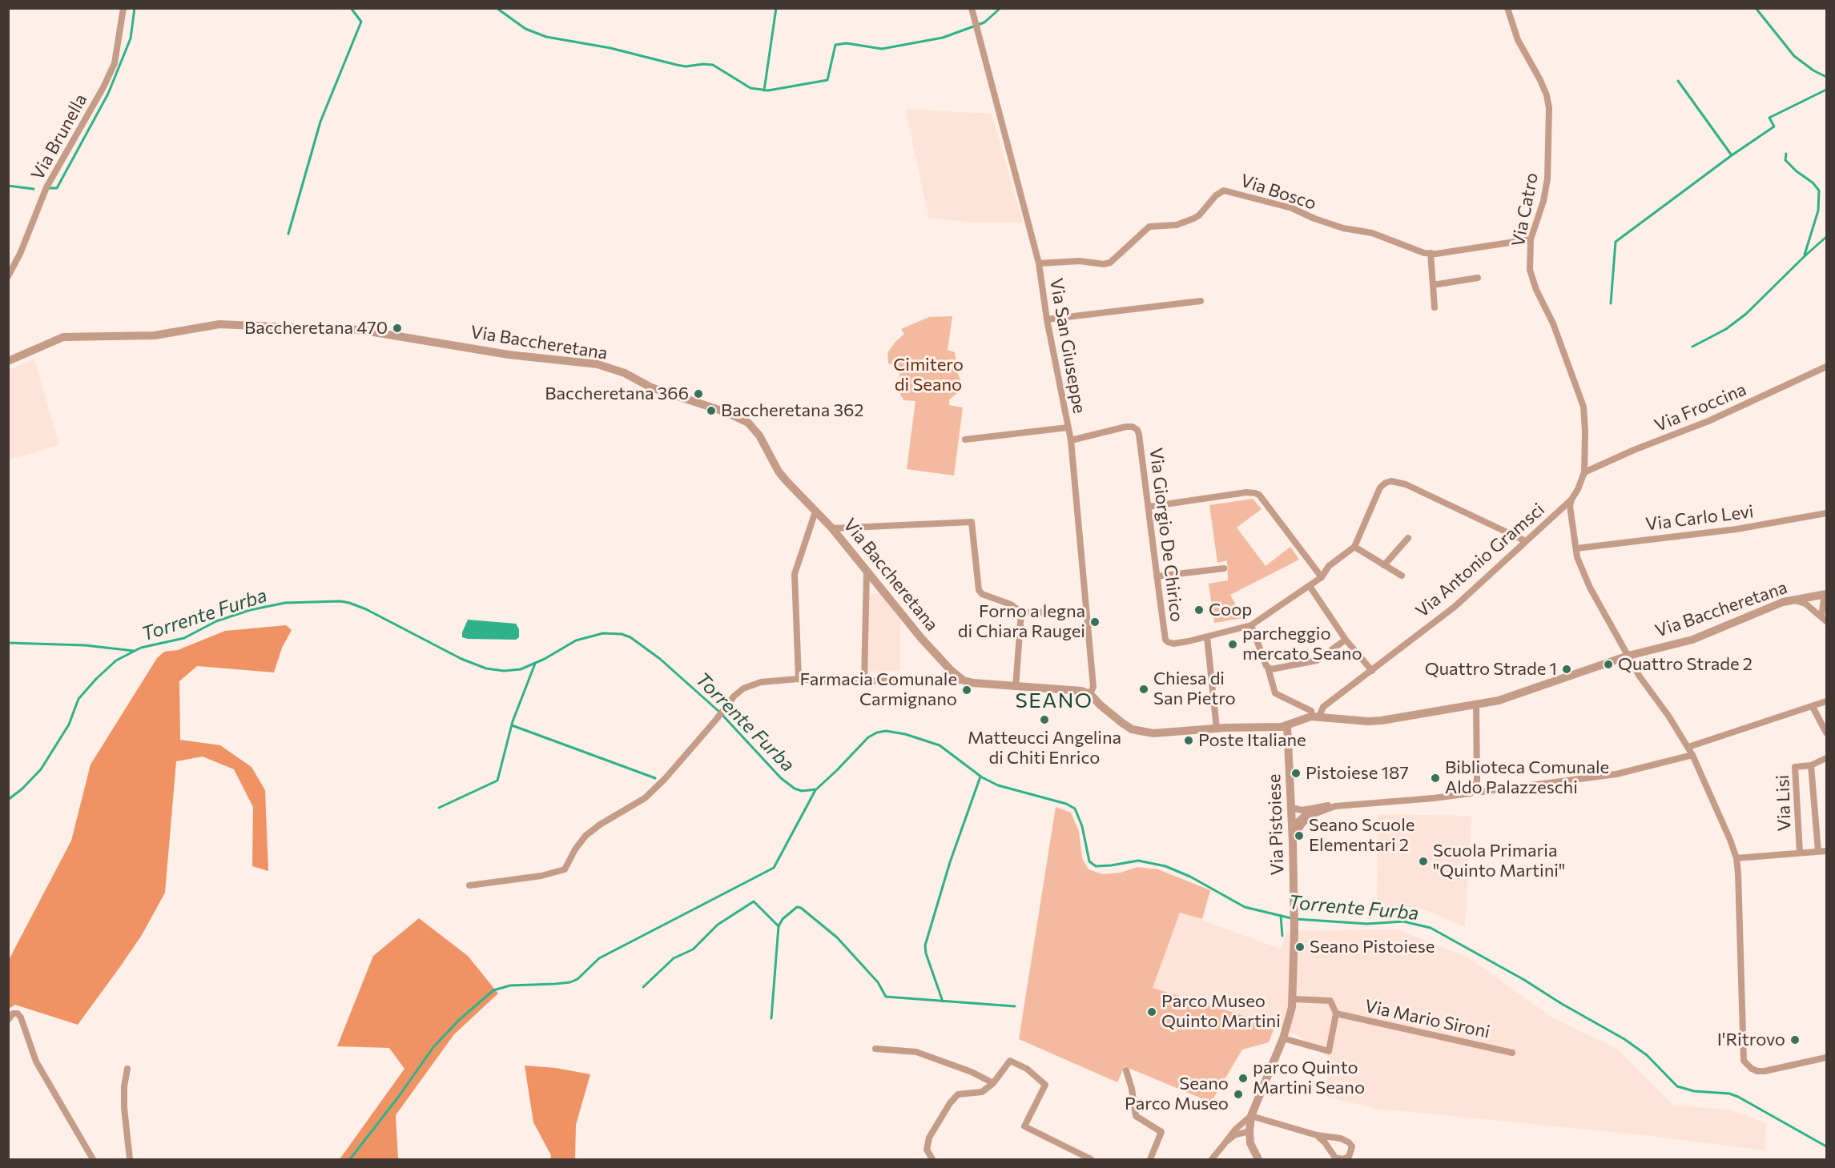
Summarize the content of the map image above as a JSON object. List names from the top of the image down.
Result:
{
  "streets": {
    "street": [
      "Via Brunella",
      "Via Bosco",
      "Via Catro",
      "Via Baccheretana",
      "Via San Giuseppe",
      "Via Froccina",
      "Via Carlo Levi",
      "Via Giorgio De Chirico",
      "Via Antonio Gramsci",
      "Via Lisi",
      "Via Pistoiese",
      "Via Mario Sironi"
    ]
  },
  "crossings": [
    ["Via Bosco", "Via Catro"],
    ["Via Bosco", "Via San Giuseppe"],
    ["Via Catro", "Via Froccina"],
    ["Via Catro", "Via Antonio Gramsci"],
    ["Via Baccheretana", "Via San Giuseppe"],
    ["Via Baccheretana", "Via Antonio Gramsci"],
    ["Via Baccheretana", "Via Pistoiese"],
    ["Via San Giuseppe", "Via Giorgio De Chirico"],
    ["Via Froccina", "Via Antonio Gramsci"],
    ["Via Pistoiese", "Via Mario Sironi"]
  ],
  "districts": ["SEANO"],
  "water": ["Torrente Furba"],
  "parks": ["Cimitero di Seano"],
  "places": [
    "Baccheretana 470",
    "Baccheretana 366",
    "Baccheretana 362",
    "Coop",
    "Forno a legna di Chiara Raugei",
    "parcheggio mercato Seano",
    "Quattro Strade 2",
    "Quattro Strade 1",
    "Chiesa di San Pietro",
    "Farmacia Comunale Carmignano",
    "Matteucci Angelina di Chiti Enrico",
    "Poste Italiane",
    "Pistoiese 187",
    "Biblioteca Comunale Aldo Palazzeschi",
    "Seano Scuole Elementari 2",
    "Scuola Primaria \"Quinto Martini\"",
    "Seano Pistoiese",
    "Parco Museo Quinto Martini",
    "I'Ritrovo",
    "parco Quinto Martini Seano",
    "Seano Parco Museo"
  ]
}
